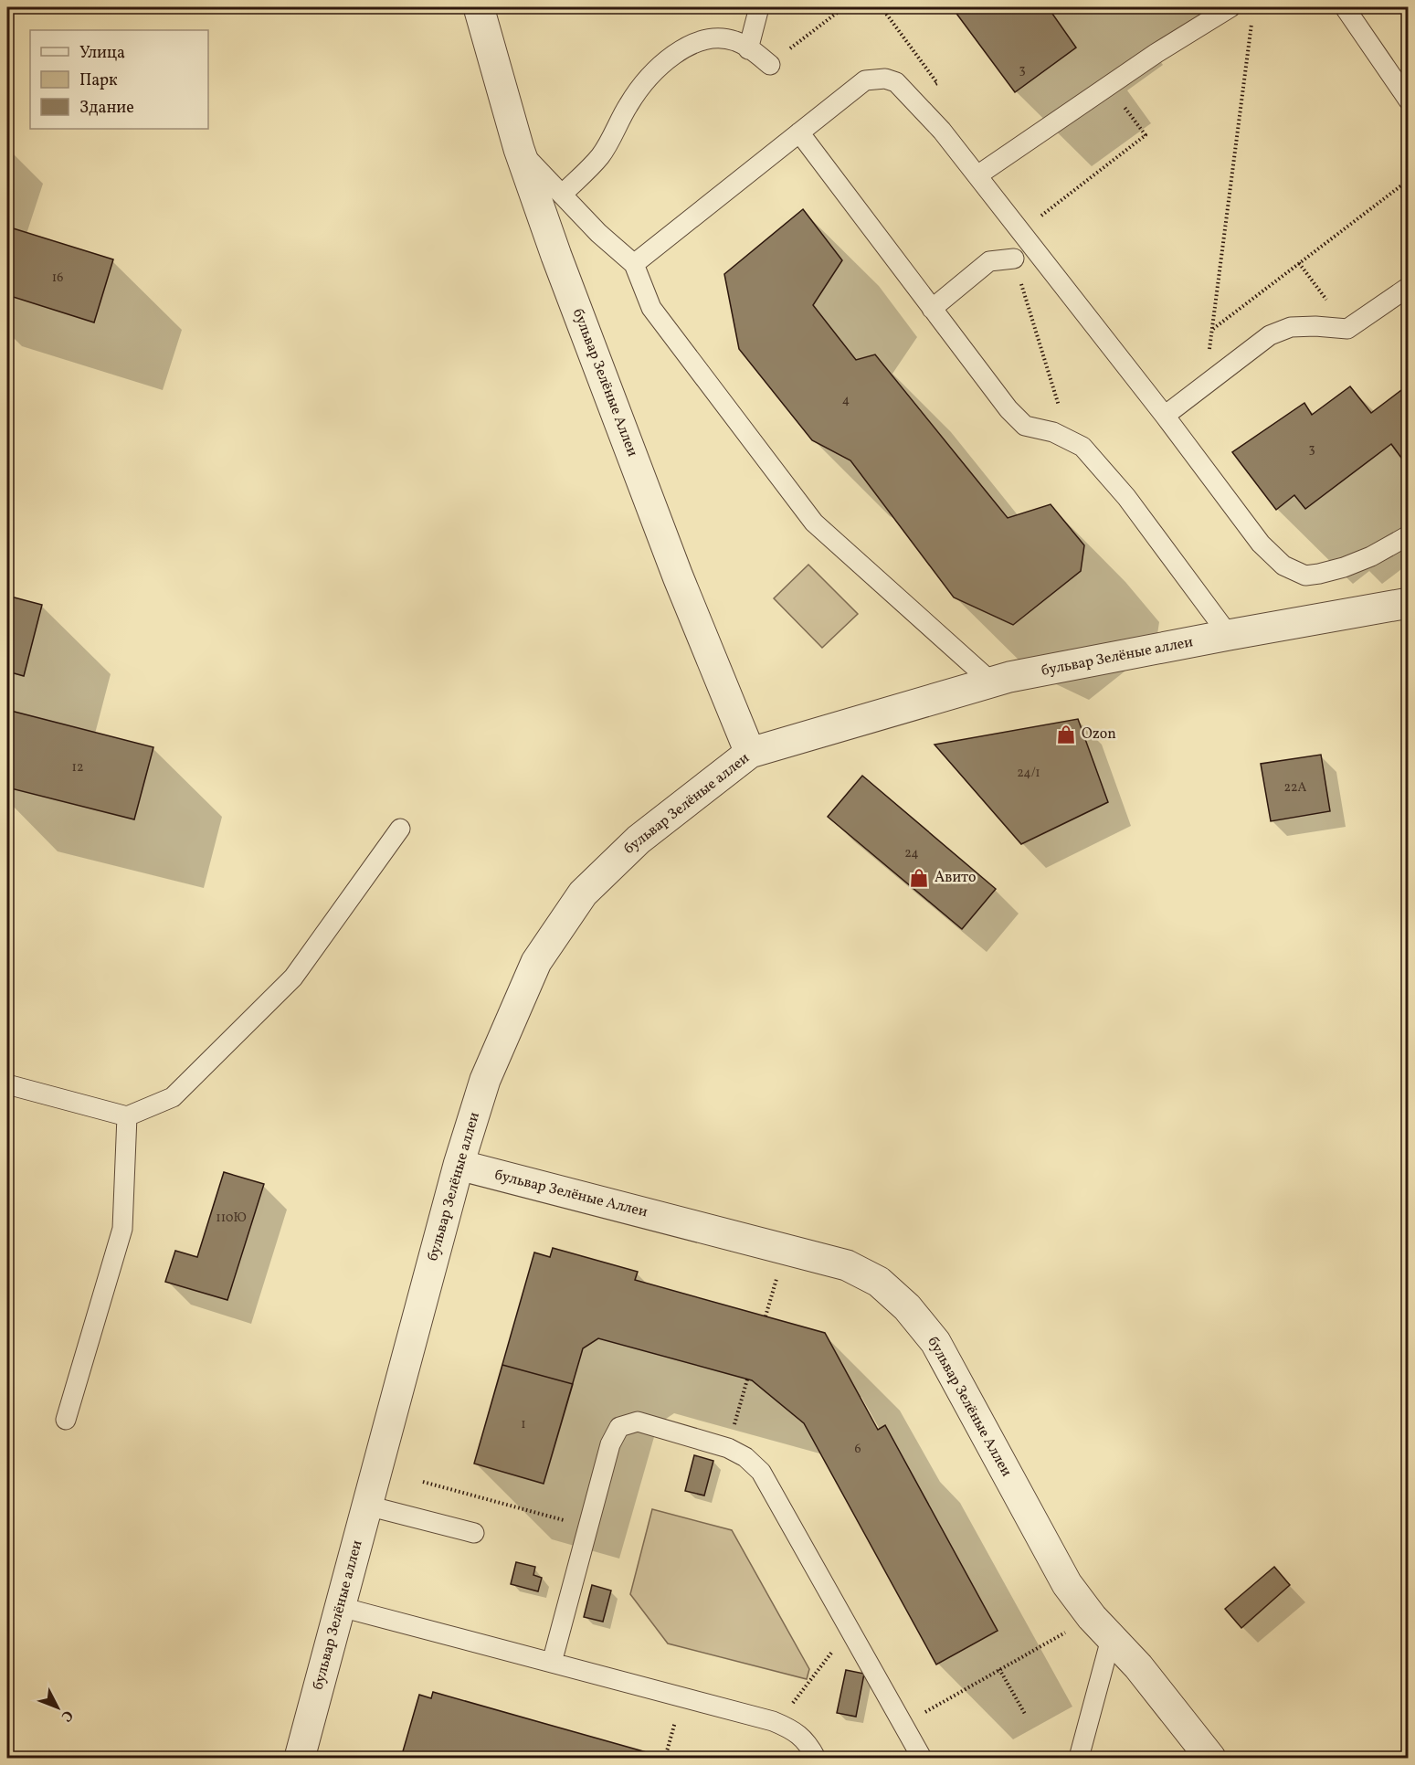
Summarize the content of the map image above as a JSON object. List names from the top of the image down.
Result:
{
  "streets": {
    "street": ["бульвар Зелёные Аллеи", "бульвар Зелёные аллеи"]
  },
  "crossings": [
    ["бульвар Зелёные Аллеи", "бульвар Зелёные аллеи"]
  ],
  "places": {
    "shop": ["Ozon", "Авито"]
  },
  "house_numbers": [
    "3",
    "16",
    "4",
    "3",
    "12",
    "24/1",
    "22А",
    "24",
    "110Ю",
    "1",
    "6"
  ],
  "legend": ["Улица", "Парк", "Здание"],
  "north": "bottom right"
}
